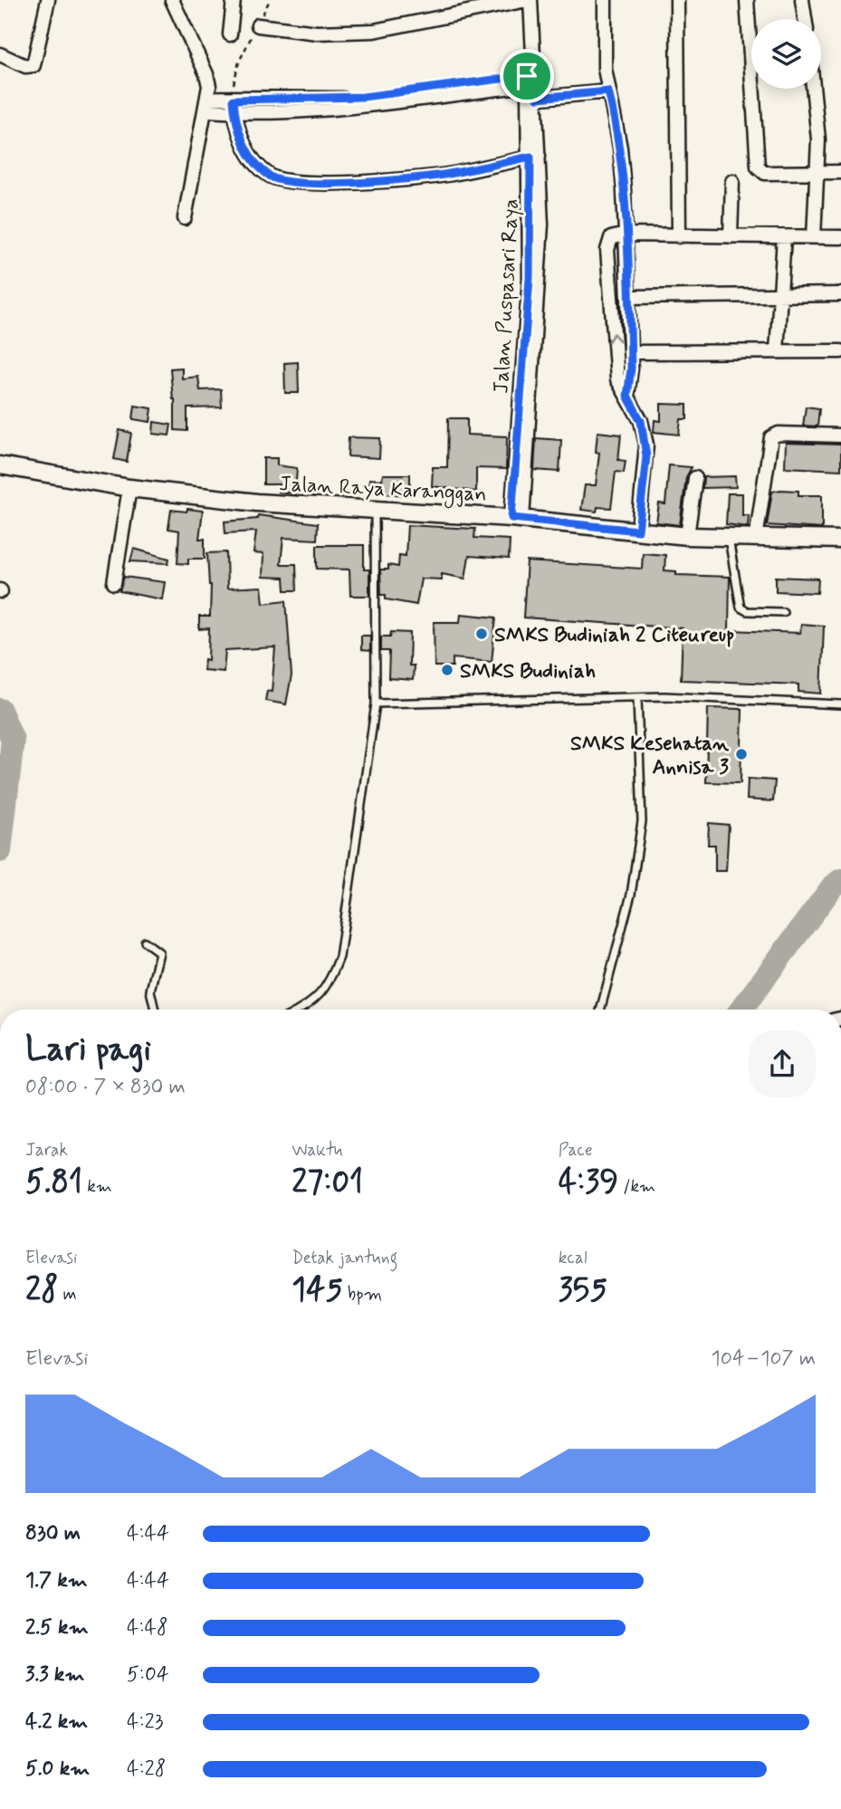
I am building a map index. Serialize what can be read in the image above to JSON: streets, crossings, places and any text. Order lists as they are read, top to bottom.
{
  "streets": {
    "street": ["Jalan Puspasari Raya", "Jalan Raya Karanggan"]
  },
  "crossings": [
    ["Jalan Puspasari Raya", "Jalan Raya Karanggan"]
  ],
  "places": ["SMKS Budiniah 2 Citeureup", "SMKS Budiniah", "SMKS Kesehatan Annisa 3"],
  "page": {
    "heading": ["Lari pagi", "08:00 · 7 × 830 m"],
    "stats": [
      ["Jarak", "5.81 km"],
      ["Waktu", "27:01"],
      ["Pace", "4:39 /km"],
      ["Elevasi", "28 m"],
      ["Detak jantung", "145 bpm"],
      ["kcal", "355"]
    ],
    "chart": ["Elevasi", "104–107 m"],
    "list": [
      {
        "name": "830 m",
        "note": "4:44"
      },
      {
        "name": "1.7 km",
        "note": "4:44"
      },
      {
        "name": "2.5 km",
        "note": "4:48"
      },
      {
        "name": "3.3 km",
        "note": "5:04"
      },
      {
        "name": "4.2 km",
        "note": "4:23"
      },
      {
        "name": "5.0 km",
        "note": "4:28"
      }
    ]
  }
}
